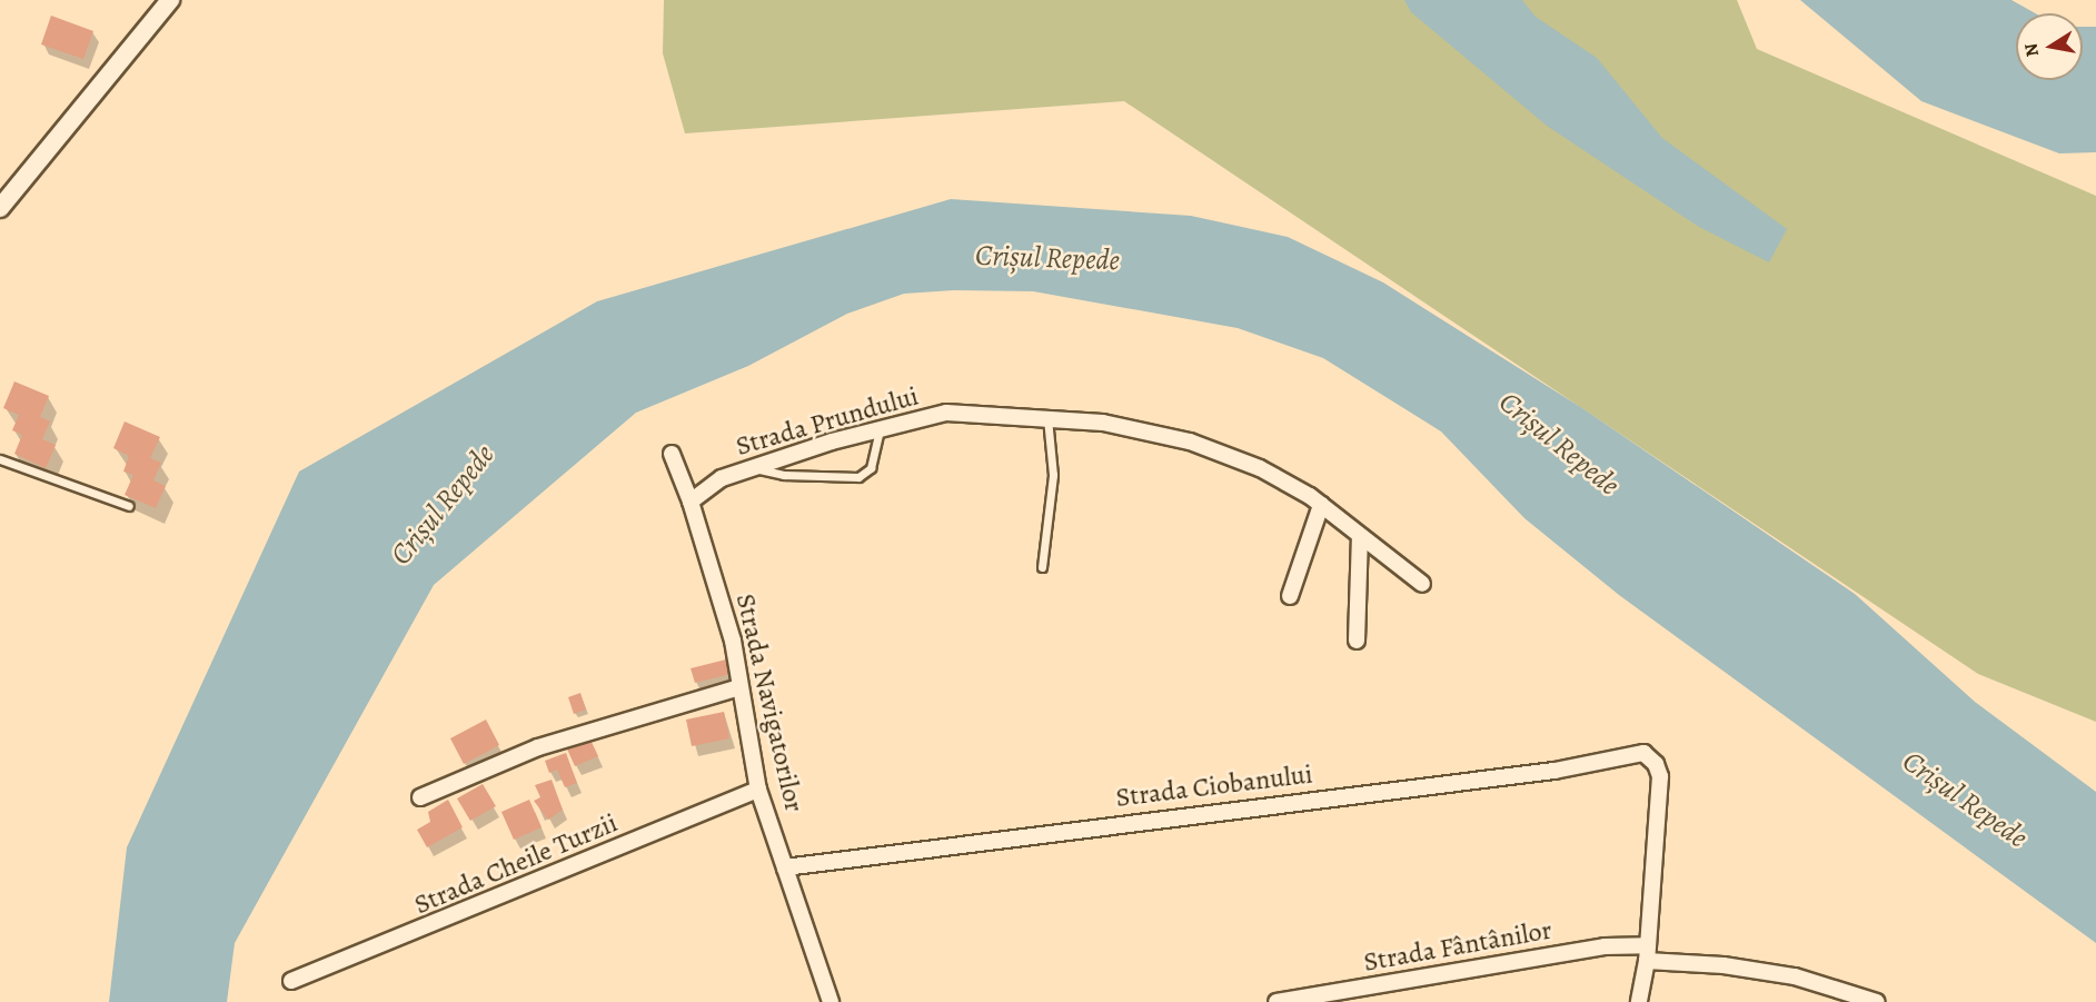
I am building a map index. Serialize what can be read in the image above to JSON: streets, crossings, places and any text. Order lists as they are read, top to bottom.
{
  "streets": {
    "street": [
      "Strada Prundului",
      "Strada Navigatorilor",
      "Strada Ciobanului",
      "Strada Cheile Turzii",
      "Strada Fântânilor"
    ]
  },
  "crossings": [
    ["Strada Prundului", "Strada Navigatorilor"],
    ["Strada Navigatorilor", "Strada Ciobanului"],
    ["Strada Navigatorilor", "Strada Cheile Turzii"],
    ["Strada Ciobanului", "Strada Fântânilor"]
  ],
  "water": ["Crișul Repede"],
  "north": "left"
}
